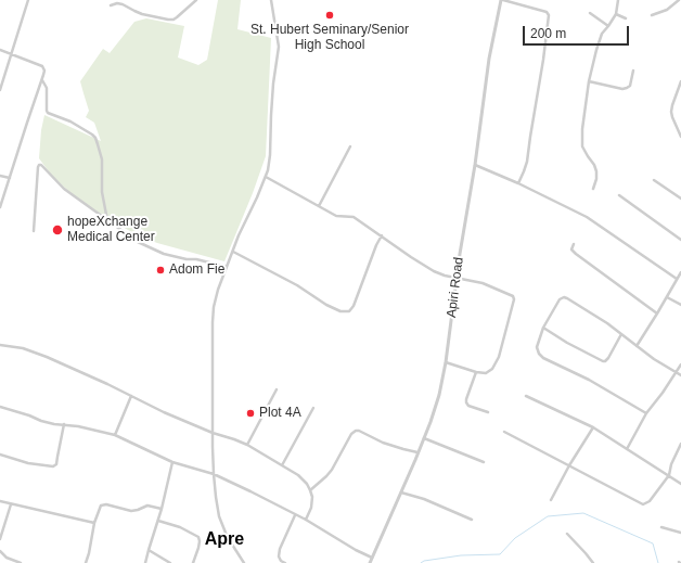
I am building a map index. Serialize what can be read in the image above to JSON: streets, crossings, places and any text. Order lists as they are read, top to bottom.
{
  "streets": {
    "street": ["Apiri Road"]
  },
  "districts": ["Apre"],
  "places": [
    "St. Hubert Seminary/Senior High School",
    "hopeXchange Medical Center",
    "Adom Fie",
    "Plot 4A"
  ],
  "scale_bar": "200 m"
}
